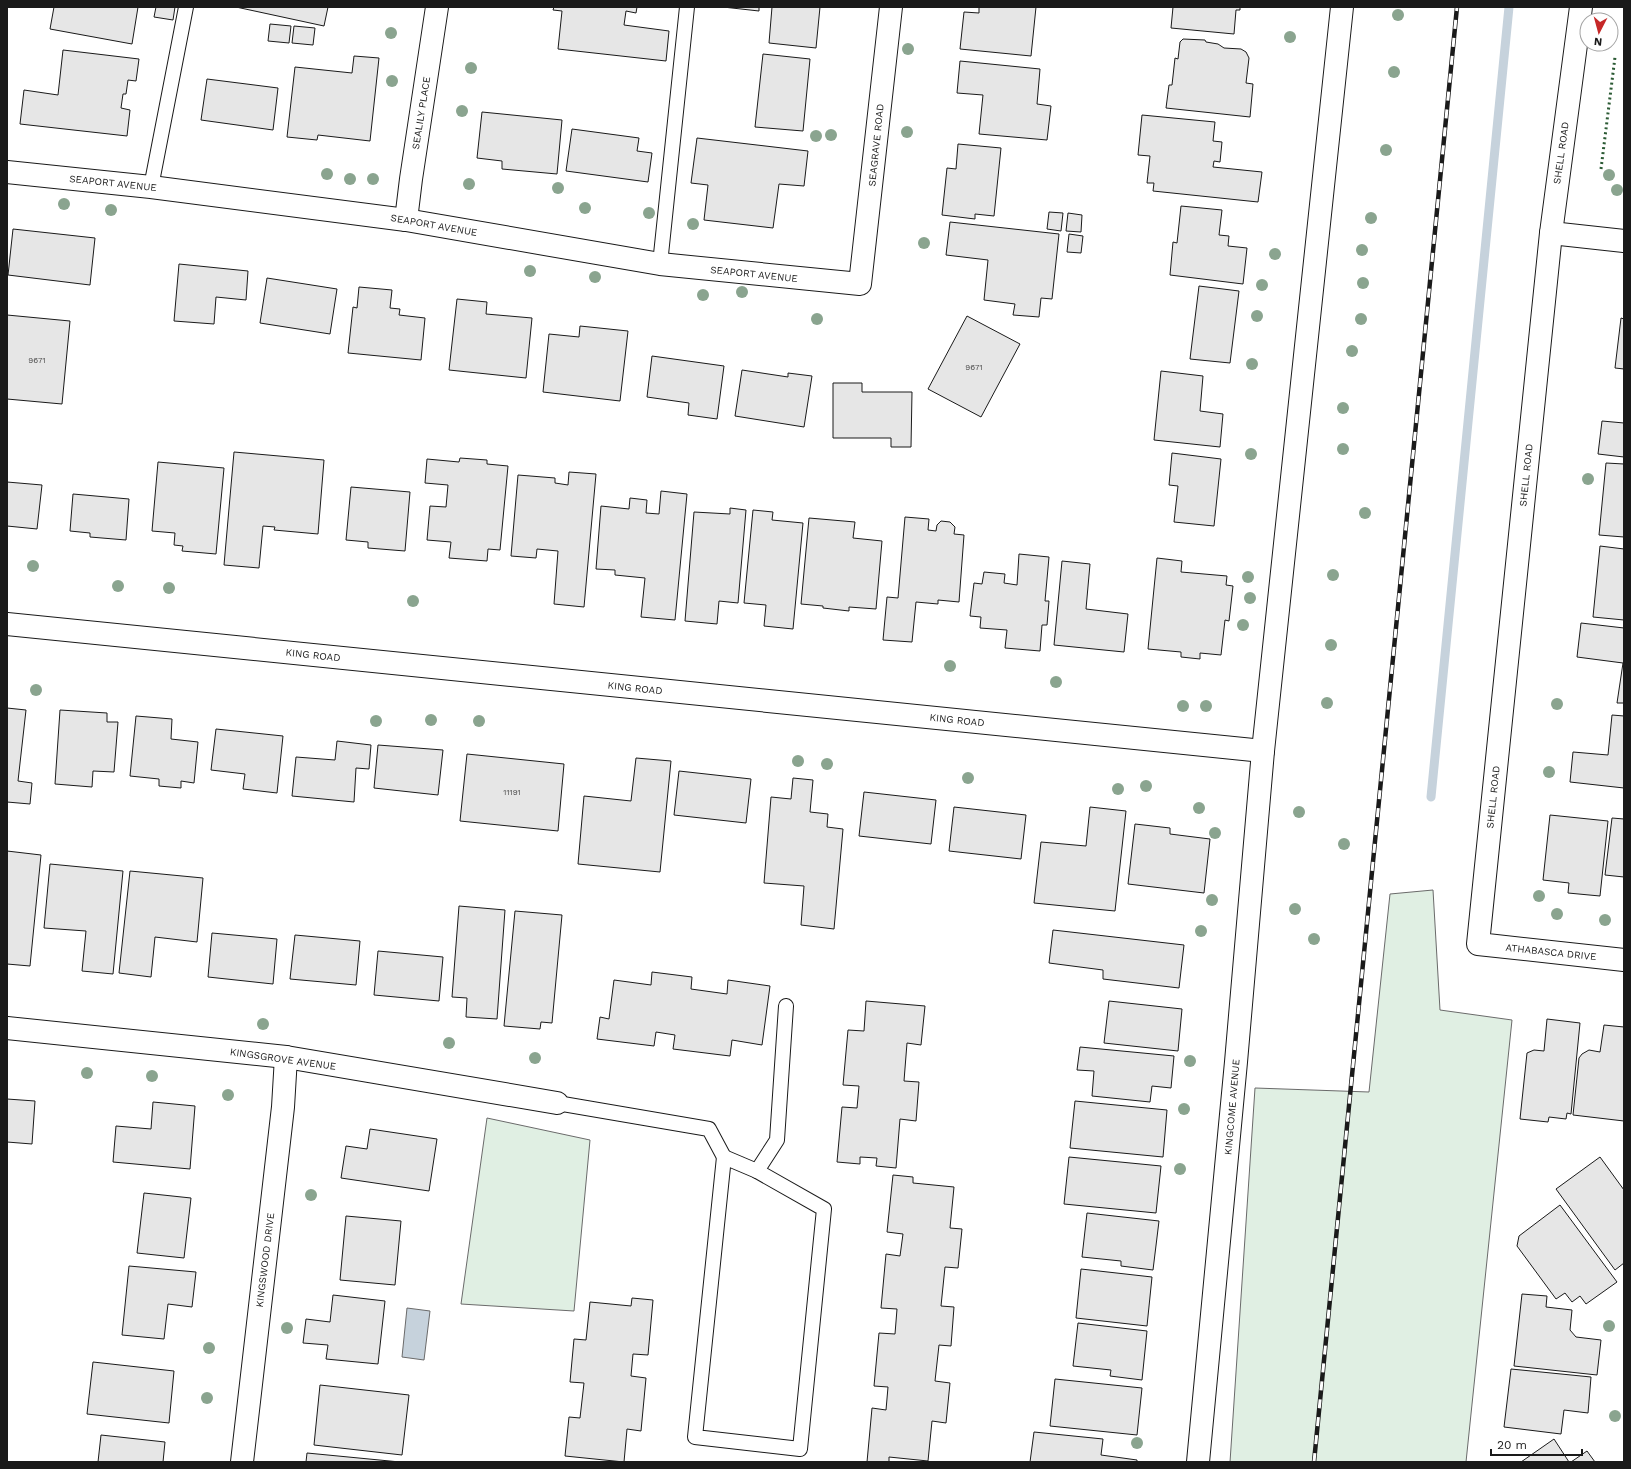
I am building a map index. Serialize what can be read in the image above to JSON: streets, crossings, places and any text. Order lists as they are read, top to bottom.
{
  "streets": {
    "street": [
      "SEALILY PLACE",
      "SEAGRAVE ROAD",
      "SHELL ROAD",
      "SEAPORT AVENUE",
      "KING ROAD",
      "ATHABASCA DRIVE",
      "KINGSGROVE AVENUE",
      "KINGCOME AVENUE",
      "KINGSWOOD DRIVE"
    ]
  },
  "crossings": [
    ["SEALILY PLACE", "SEAPORT AVENUE"],
    ["SEAGRAVE ROAD", "SEAPORT AVENUE"],
    ["SHELL ROAD", "ATHABASCA DRIVE"],
    ["KING ROAD", "KINGCOME AVENUE"],
    ["KINGSGROVE AVENUE", "KINGSWOOD DRIVE"]
  ],
  "house_numbers": ["9671", "9671", "11191"],
  "scale_bar": "20 m",
  "north": "bottom"
}
